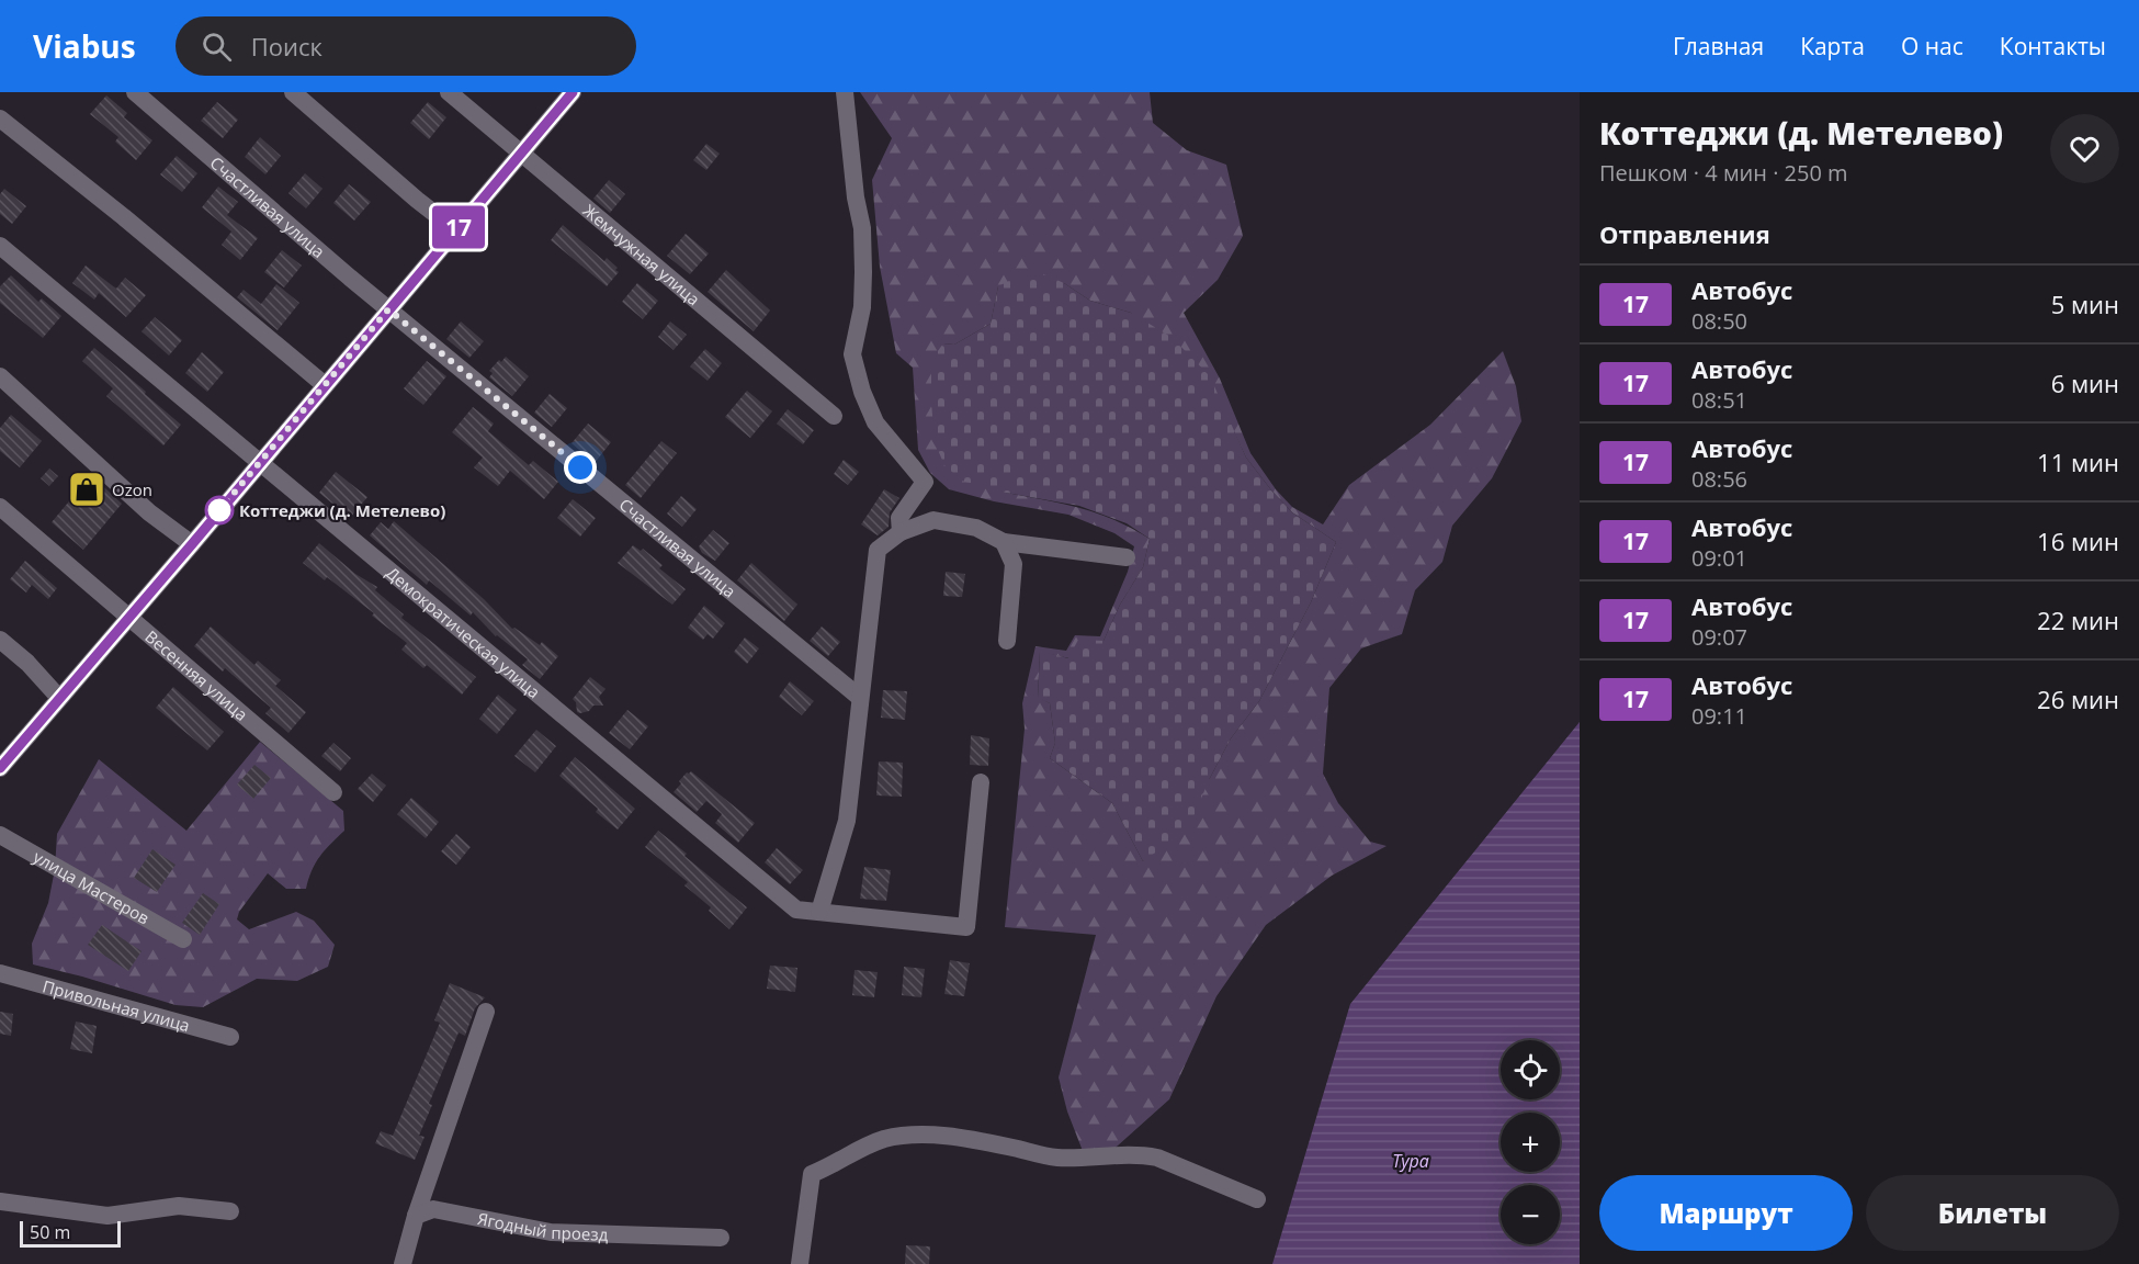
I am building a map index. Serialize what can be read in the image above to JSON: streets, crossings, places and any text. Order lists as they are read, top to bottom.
{
  "streets": {
    "street": [
      "Счастливая улица",
      "Жемчужная улица",
      "Демократическая улица",
      "Весенняя улица",
      "улица Мастеров",
      "Привольная улица",
      "Ягодный проезд"
    ]
  },
  "water": ["Тура"],
  "places": {
    "shop": ["Ozon"],
    "other": ["Коттеджи (д. Метелево)"]
  },
  "lines": ["bus line 17"],
  "scale_bar": "50 m",
  "page": {
    "header": "Viabus",
    "search": "Поиск",
    "nav": [
      "Главная",
      "Карта",
      "О нас",
      "Контакты"
    ],
    "on_map": "17",
    "heading": [
      ["Коттеджи (д. Метелево)", "Пешком · 4 мин · 250 m"],
      "Отправления"
    ],
    "list": [
      {
        "mark": "17",
        "name": "Автобус",
        "note": "08:50",
        "value": "5 мин"
      },
      {
        "mark": "17",
        "name": "Автобус",
        "note": "08:51",
        "value": "6 мин"
      },
      {
        "mark": "17",
        "name": "Автобус",
        "note": "08:56",
        "value": "11 мин"
      },
      {
        "mark": "17",
        "name": "Автобус",
        "note": "09:01",
        "value": "16 мин"
      },
      {
        "mark": "17",
        "name": "Автобус",
        "note": "09:07",
        "value": "22 мин"
      },
      {
        "mark": "17",
        "name": "Автобус",
        "note": "09:11",
        "value": "26 мин"
      }
    ],
    "map_buttons": ["+", "−"],
    "buttons": ["Маршрут", "Билеты"],
    "scale": "50 m"
  }
}
